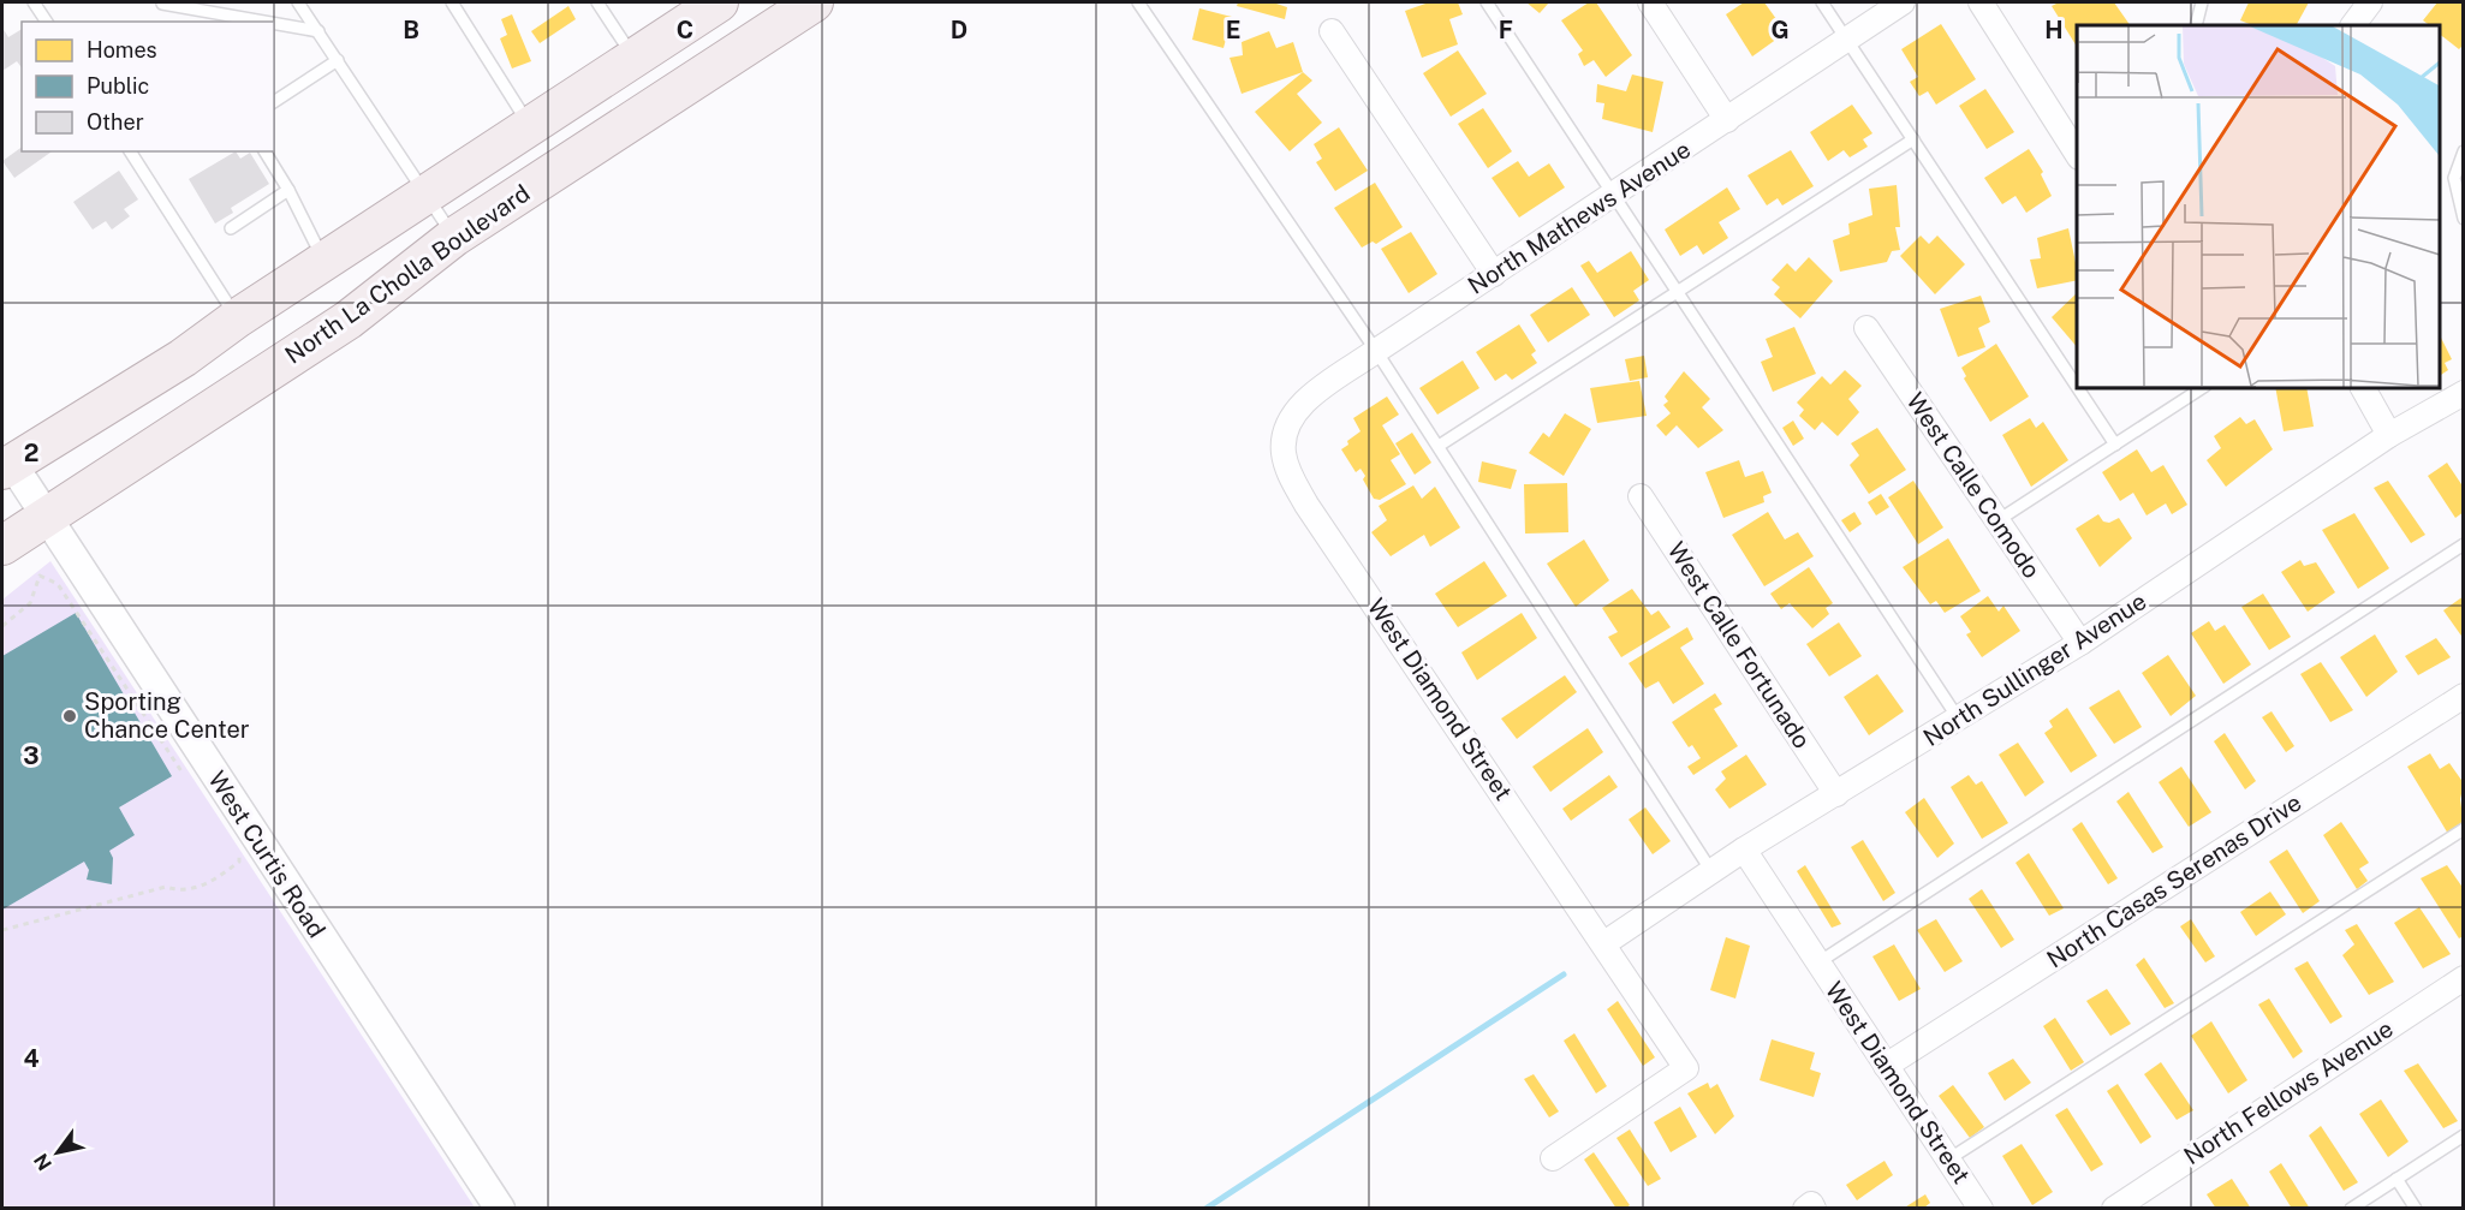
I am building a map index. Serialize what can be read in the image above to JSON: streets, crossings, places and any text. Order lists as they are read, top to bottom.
{
  "streets": {
    "main road": ["North La Cholla Boulevard"],
    "street": [
      "North Mathews Avenue",
      "West Calle Comodo",
      "West Calle Fortunado",
      "North Sullinger Avenue",
      "West Diamond Street",
      "West Curtis Road",
      "North Casas Serenas Drive",
      "North Fellows Avenue"
    ]
  },
  "crossings": [
    ["North Mathews Avenue", "West Diamond Street"],
    ["North La Cholla Boulevard", "West Curtis Road"],
    ["West Calle Comodo", "North Sullinger Avenue"],
    ["West Calle Fortunado", "North Sullinger Avenue"],
    ["North Sullinger Avenue", "West Diamond Street"],
    ["West Diamond Street", "North Casas Serenas Drive"]
  ],
  "places": ["Sporting Chance Center"],
  "legend": ["Homes", "Public", "Other"],
  "north": "bottom left",
  "grid": {
    "columns": [
      "B",
      "C",
      "D",
      "E",
      "F",
      "G",
      "H"
    ],
    "rows": ["2", "3", "4"]
  }
}
